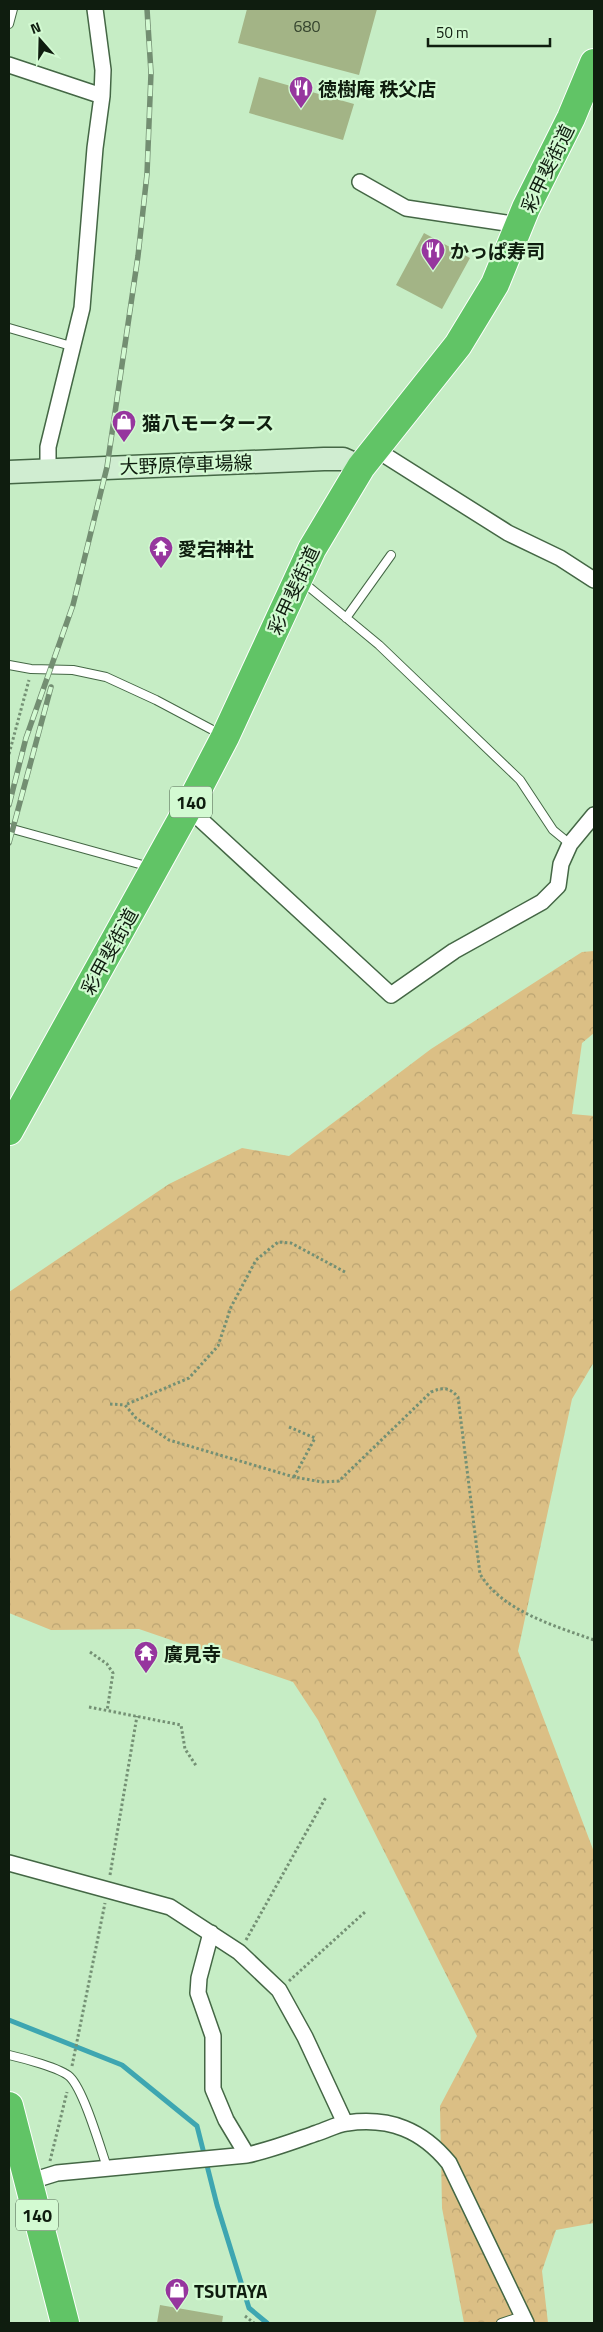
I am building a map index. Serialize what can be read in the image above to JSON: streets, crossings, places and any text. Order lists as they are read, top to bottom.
{
  "streets": {
    "highway": ["彩甲斐街道", "140"],
    "main road": ["大野原停車場線"]
  },
  "crossings": [
    ["彩甲斐街道", "大野原停車場線"]
  ],
  "places": {
    "restaurant": ["徳樹庵 秩父店", "かっぱ寿司"],
    "shop": ["猫八モータース", "TSUTAYA"],
    "temple": ["愛宕神社", "廣見寺"]
  },
  "house_numbers": ["680"],
  "scale_bar": "50 m",
  "north": "top"
}
